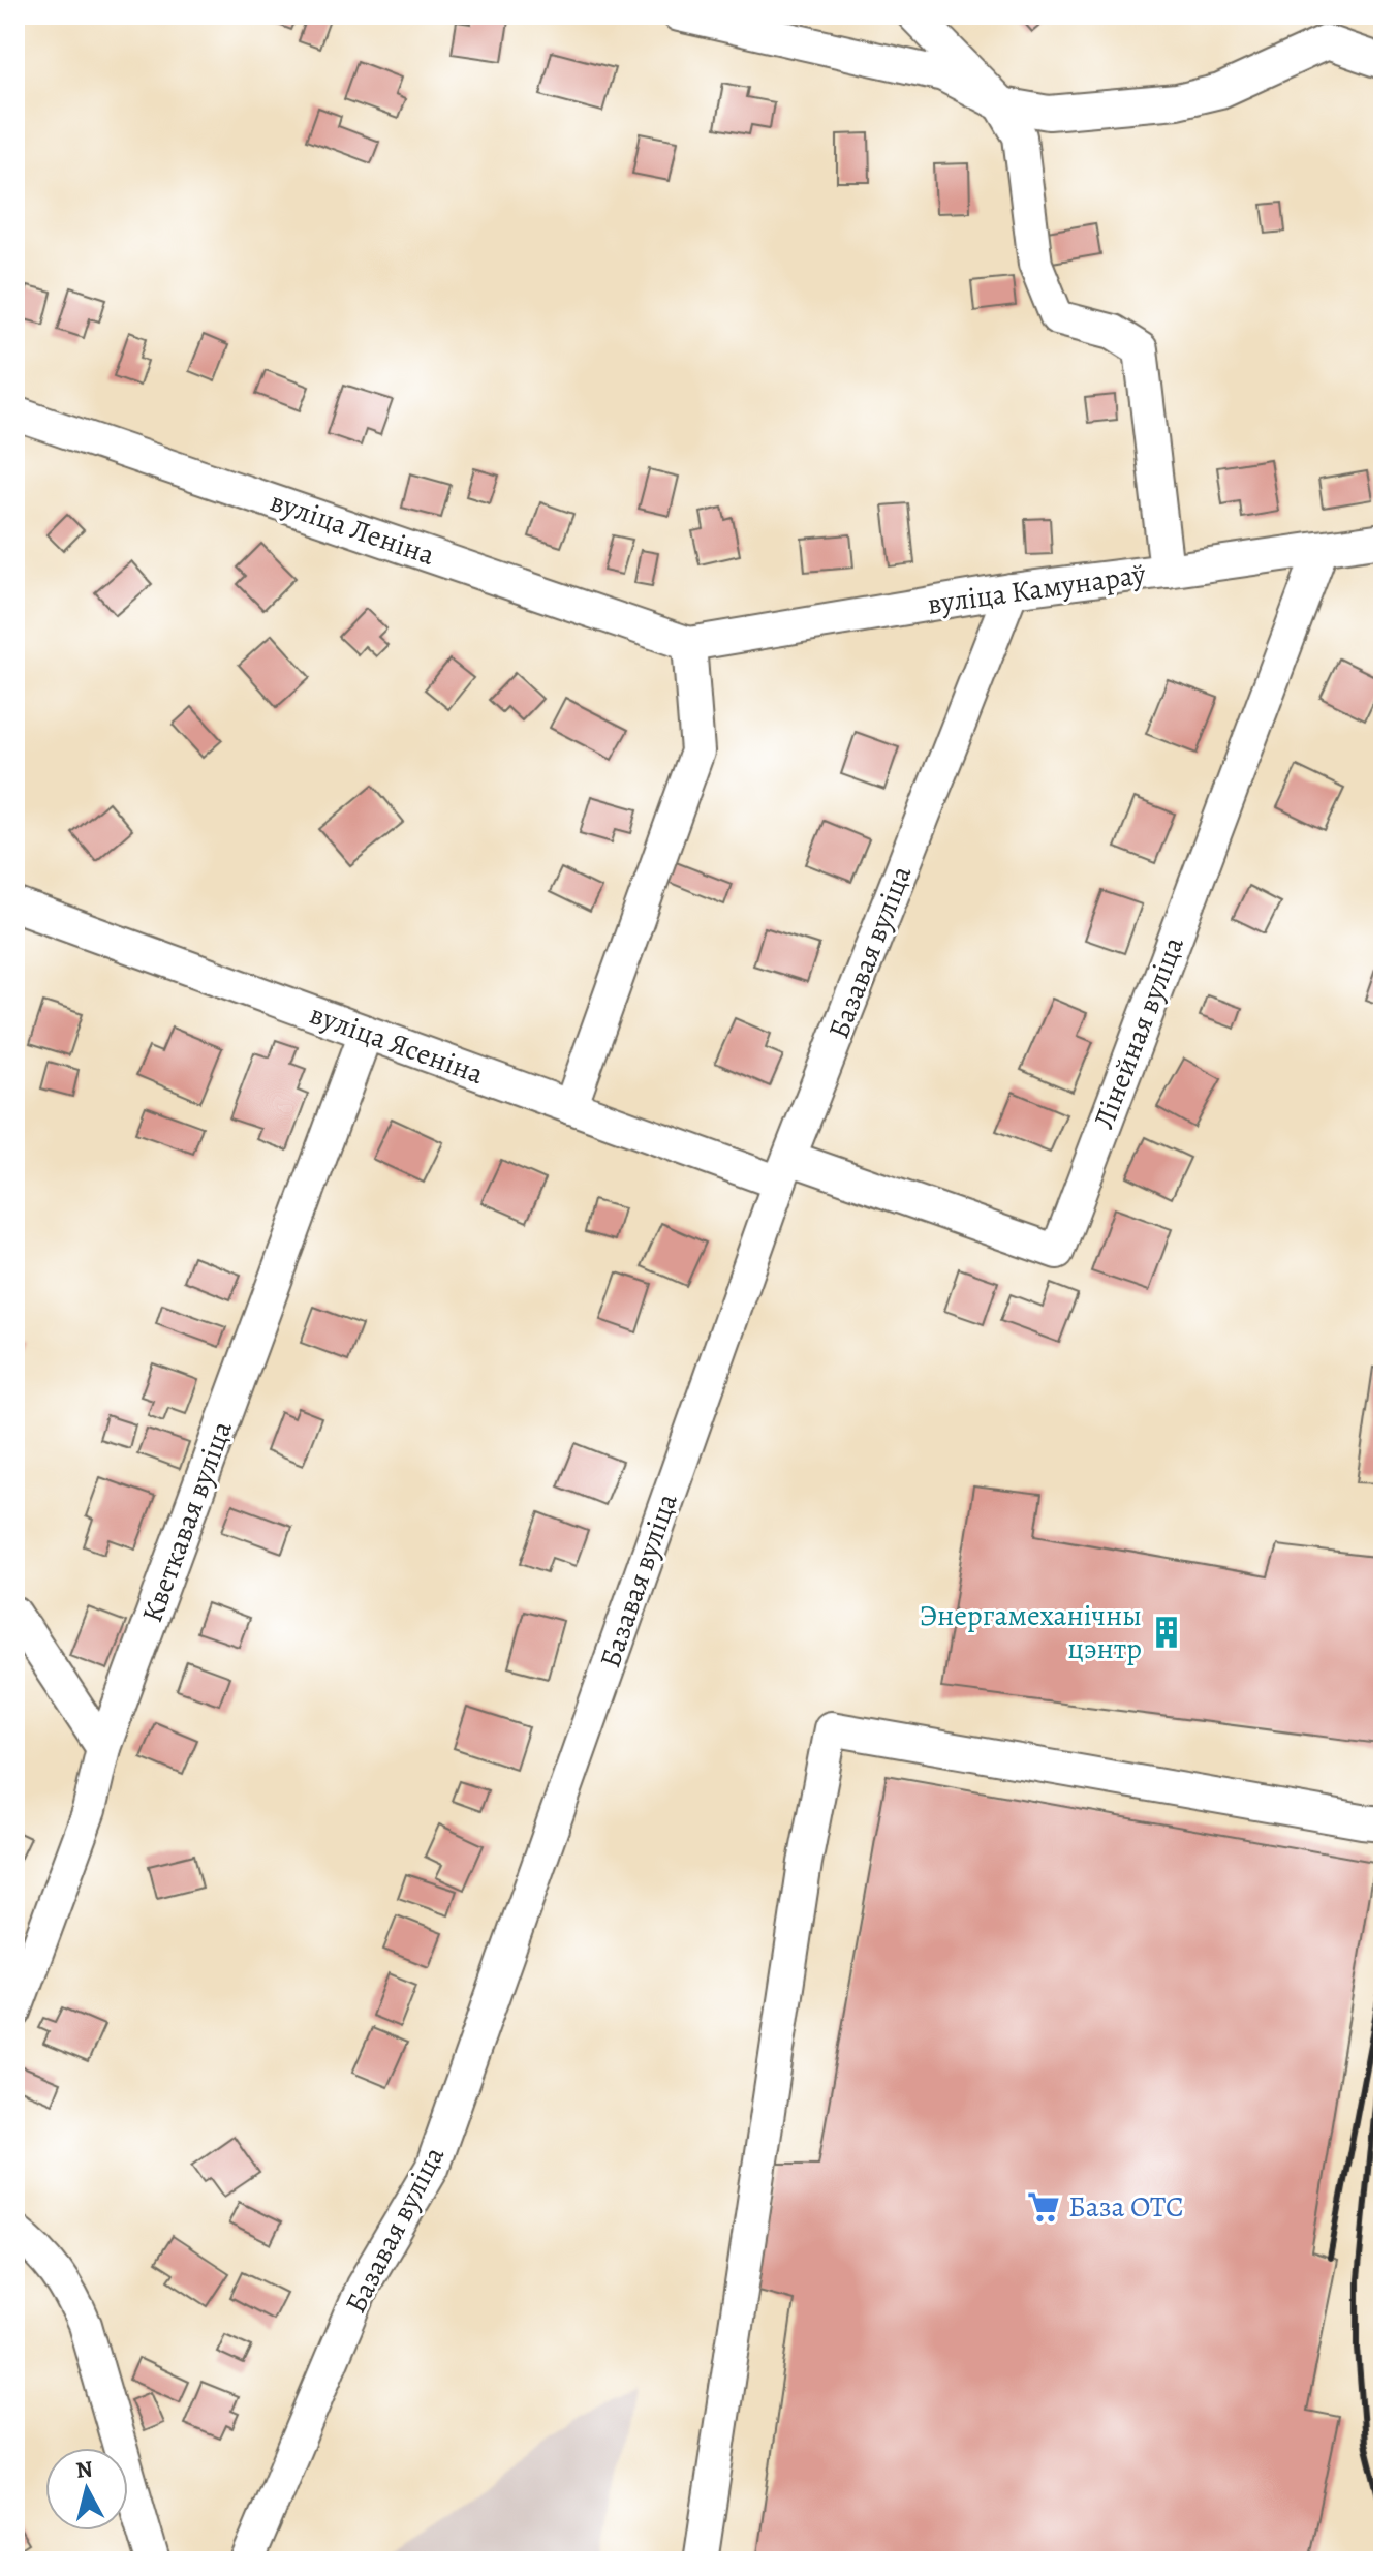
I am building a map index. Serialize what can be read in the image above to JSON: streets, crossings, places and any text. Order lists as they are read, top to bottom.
{
  "streets": {
    "street": [
      "вуліца Леніна",
      "вуліца Камунараў",
      "Базавая вуліца",
      "Лінейная вуліца",
      "вуліца Ясеніна",
      "Кветкавая вуліца"
    ]
  },
  "crossings": [
    ["вуліца Леніна", "вуліца Камунараў"],
    ["вуліца Камунараў", "Базавая вуліца"],
    ["вуліца Камунараў", "Лінейная вуліца"],
    ["Базавая вуліца", "Лінейная вуліца"],
    ["Базавая вуліца", "вуліца Ясеніна"],
    ["Лінейная вуліца", "вуліца Ясеніна"],
    ["вуліца Ясеніна", "Кветкавая вуліца"]
  ],
  "places": {
    "building": ["Энергамеханічны цэнтр"],
    "supermarket": ["База ОТС"]
  },
  "north": "top"
}
